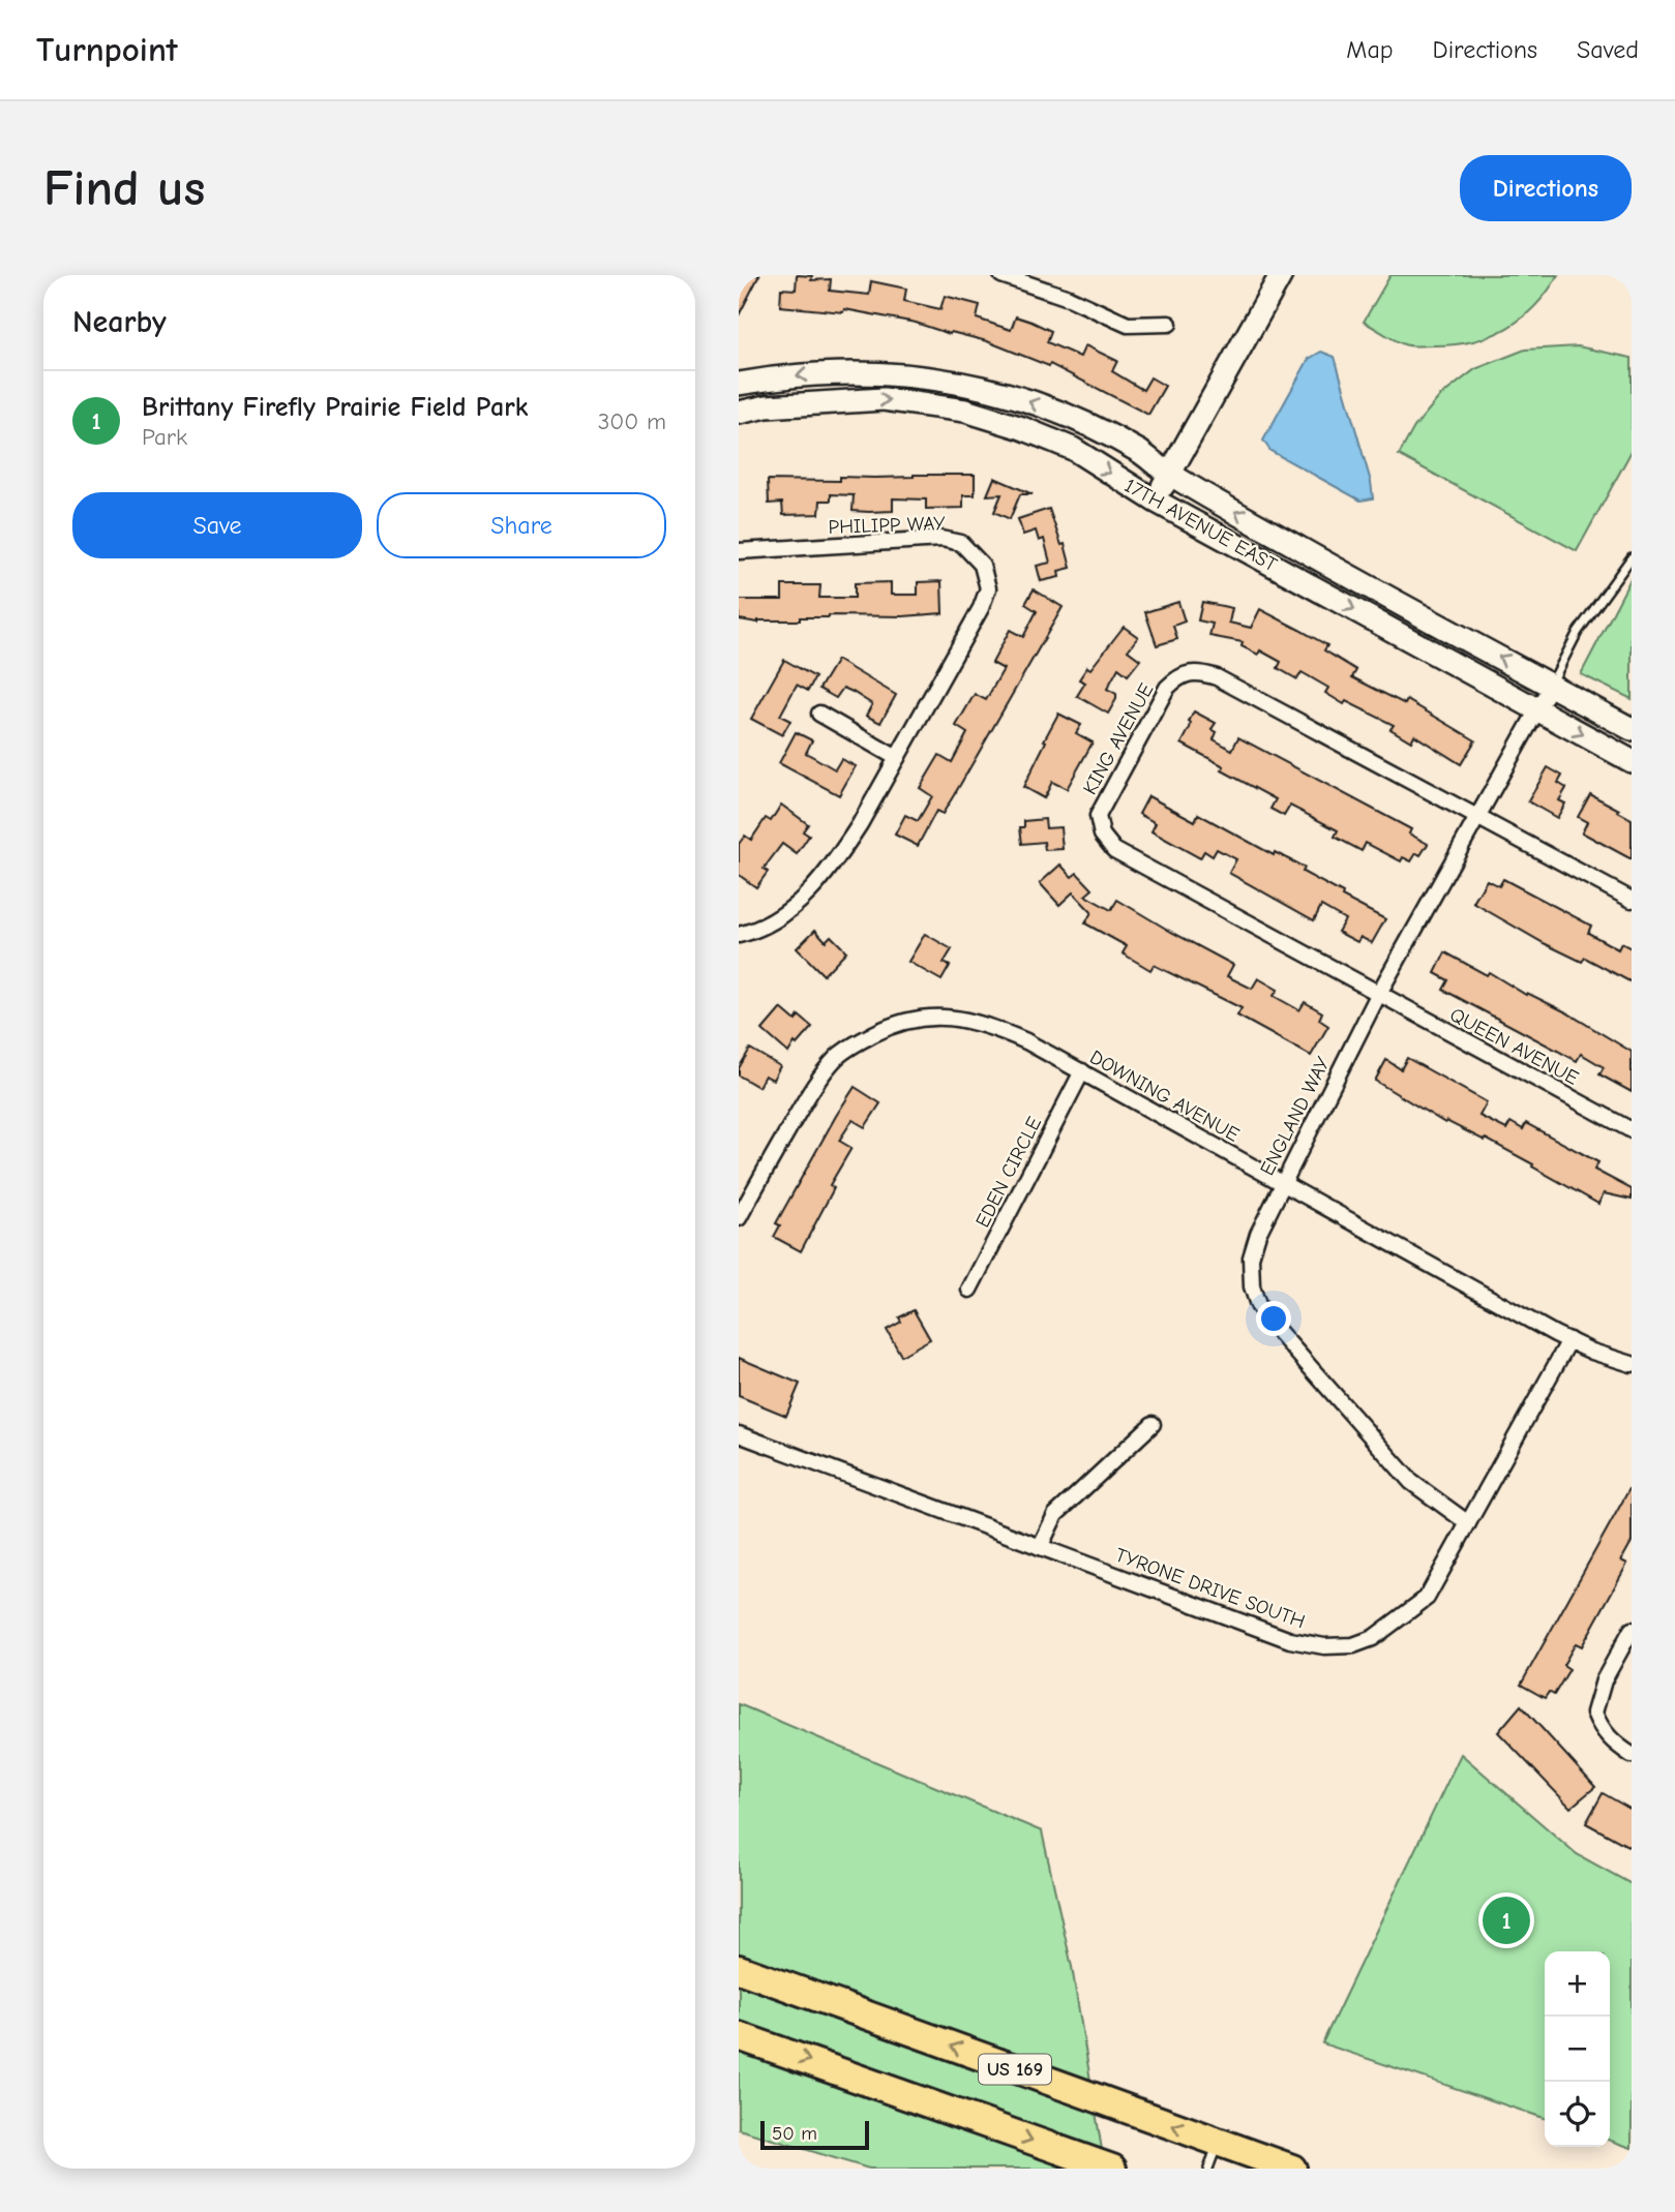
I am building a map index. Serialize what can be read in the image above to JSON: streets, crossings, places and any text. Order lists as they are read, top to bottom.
{
  "streets": {
    "highway": ["US 169"],
    "street": [
      "PHILIPP WAY",
      "17TH AVENUE EAST",
      "KING AVENUE",
      "QUEEN AVENUE",
      "DOWNING AVENUE",
      "ENGLAND WAY",
      "EDEN CIRCLE",
      "TYRONE DRIVE SOUTH"
    ]
  },
  "crossings": [
    ["17TH AVENUE EAST", "ENGLAND WAY"],
    ["KING AVENUE", "QUEEN AVENUE"],
    ["KING AVENUE", "ENGLAND WAY"],
    ["QUEEN AVENUE", "ENGLAND WAY"],
    ["DOWNING AVENUE", "ENGLAND WAY"],
    ["DOWNING AVENUE", "EDEN CIRCLE"],
    ["DOWNING AVENUE", "TYRONE DRIVE SOUTH"],
    ["ENGLAND WAY", "TYRONE DRIVE SOUTH"]
  ],
  "scale_bar": "50 m",
  "page": {
    "header": "Turnpoint",
    "nav": ["Map", "Directions", "Saved"],
    "buttons": [
      "Directions",
      ["Save", "Share"]
    ],
    "title": "Find us",
    "heading": "Nearby",
    "list": [
      {
        "mark": "1",
        "name": "Brittany Firefly Prairie Field Park",
        "note": "Park",
        "value": "300 m"
      }
    ],
    "pins": "1",
    "map_buttons": ["+", "−"],
    "scale": "50 m"
  }
}
